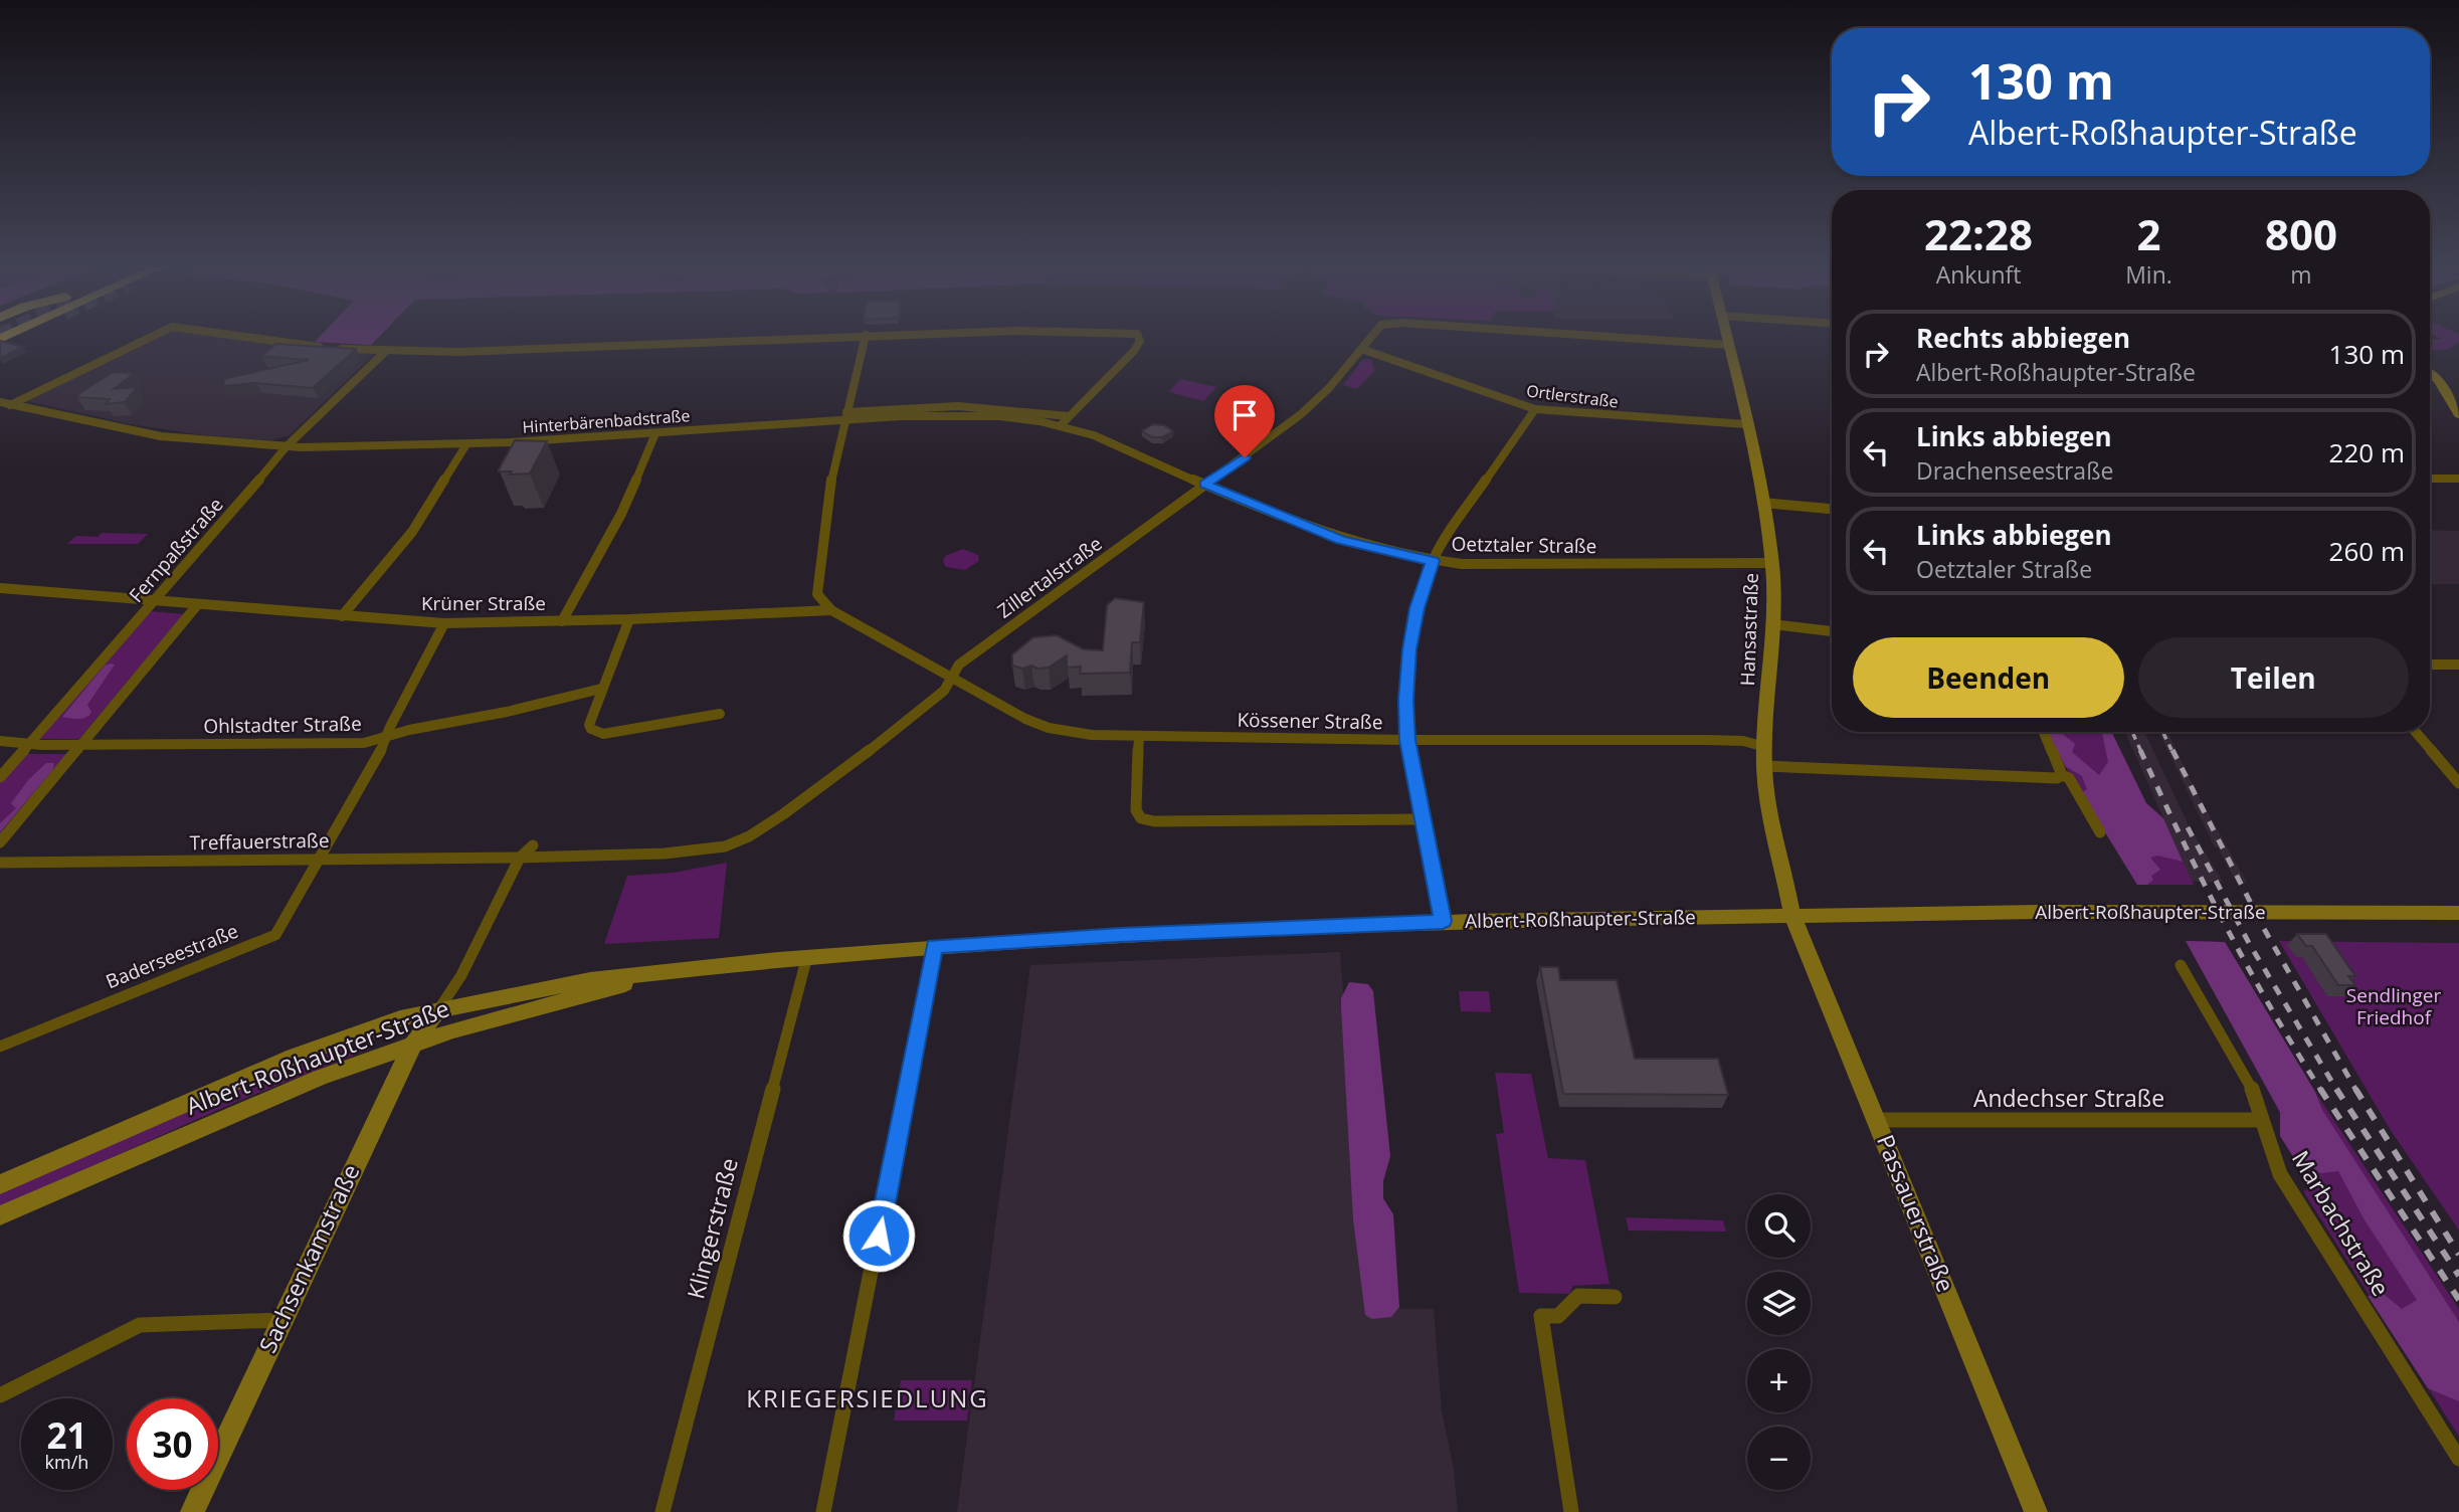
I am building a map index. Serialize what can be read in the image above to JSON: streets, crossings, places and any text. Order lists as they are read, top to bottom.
{
  "streets": {
    "main road": [
      "Hansastraße",
      "Albert-Roßhaupter-Straße",
      "Passauerstraße",
      "Sachsenkamstraße"
    ],
    "street": [
      "Ortlerstraße",
      "Hinterbärenbadstraße",
      "Oetztaler Straße",
      "Fernpaßstraße",
      "Zillertalstraße",
      "Krüner Straße",
      "Kössener Straße",
      "Ohlstadter Straße",
      "Treffauerstraße",
      "Baderseestraße",
      "Andechser Straße",
      "Marbachstraße",
      "Klingerstraße"
    ]
  },
  "crossings": [
    ["Ortlerstraße", "Zillertalstraße"],
    ["Ortlerstraße", "Hansastraße"],
    ["Hinterbärenbadstraße", "Oetztaler Straße"],
    ["Hinterbärenbadstraße", "Fernpaßstraße"],
    ["Hinterbärenbadstraße", "Zillertalstraße"],
    ["Oetztaler Straße", "Zillertalstraße"],
    ["Oetztaler Straße", "Hansastraße"],
    ["Fernpaßstraße", "Krüner Straße"],
    ["Fernpaßstraße", "Ohlstadter Straße"],
    ["Zillertalstraße", "Hansastraße"],
    ["Zillertalstraße", "Kössener Straße"],
    ["Zillertalstraße", "Treffauerstraße"],
    ["Krüner Straße", "Baderseestraße"],
    ["Hansastraße", "Kössener Straße"],
    ["Hansastraße", "Albert-Roßhaupter-Straße"],
    ["Hansastraße", "Passauerstraße"],
    ["Ohlstadter Straße", "Baderseestraße"],
    ["Treffauerstraße", "Baderseestraße"],
    ["Albert-Roßhaupter-Straße", "Passauerstraße"],
    ["Albert-Roßhaupter-Straße", "Klingerstraße"],
    ["Albert-Roßhaupter-Straße", "Sachsenkamstraße"],
    ["Andechser Straße", "Passauerstraße"],
    ["Andechser Straße", "Marbachstraße"]
  ],
  "districts": ["KRIEGERSIEDLUNG"],
  "parks": ["Sendlinger Friedhof"],
  "page": {
    "turn": ["130 m", "Albert-Roßhaupter-Straße"],
    "eta": [
      "22:28",
      "Ankunft",
      "2",
      "Min.",
      "800",
      "m"
    ],
    "list": [
      {
        "name": "Rechts abbiegen",
        "note": "Albert-Roßhaupter-Straße",
        "value": "130 m"
      },
      {
        "name": "Links abbiegen",
        "note": "Drachenseestraße",
        "value": "220 m"
      },
      {
        "name": "Links abbiegen",
        "note": "Oetztaler Straße",
        "value": "260 m"
      }
    ],
    "buttons": ["Beenden", "Teilen"],
    "map_buttons": ["+", "−"],
    "speed": "21 km/h",
    "limit": "30"
  }
}
